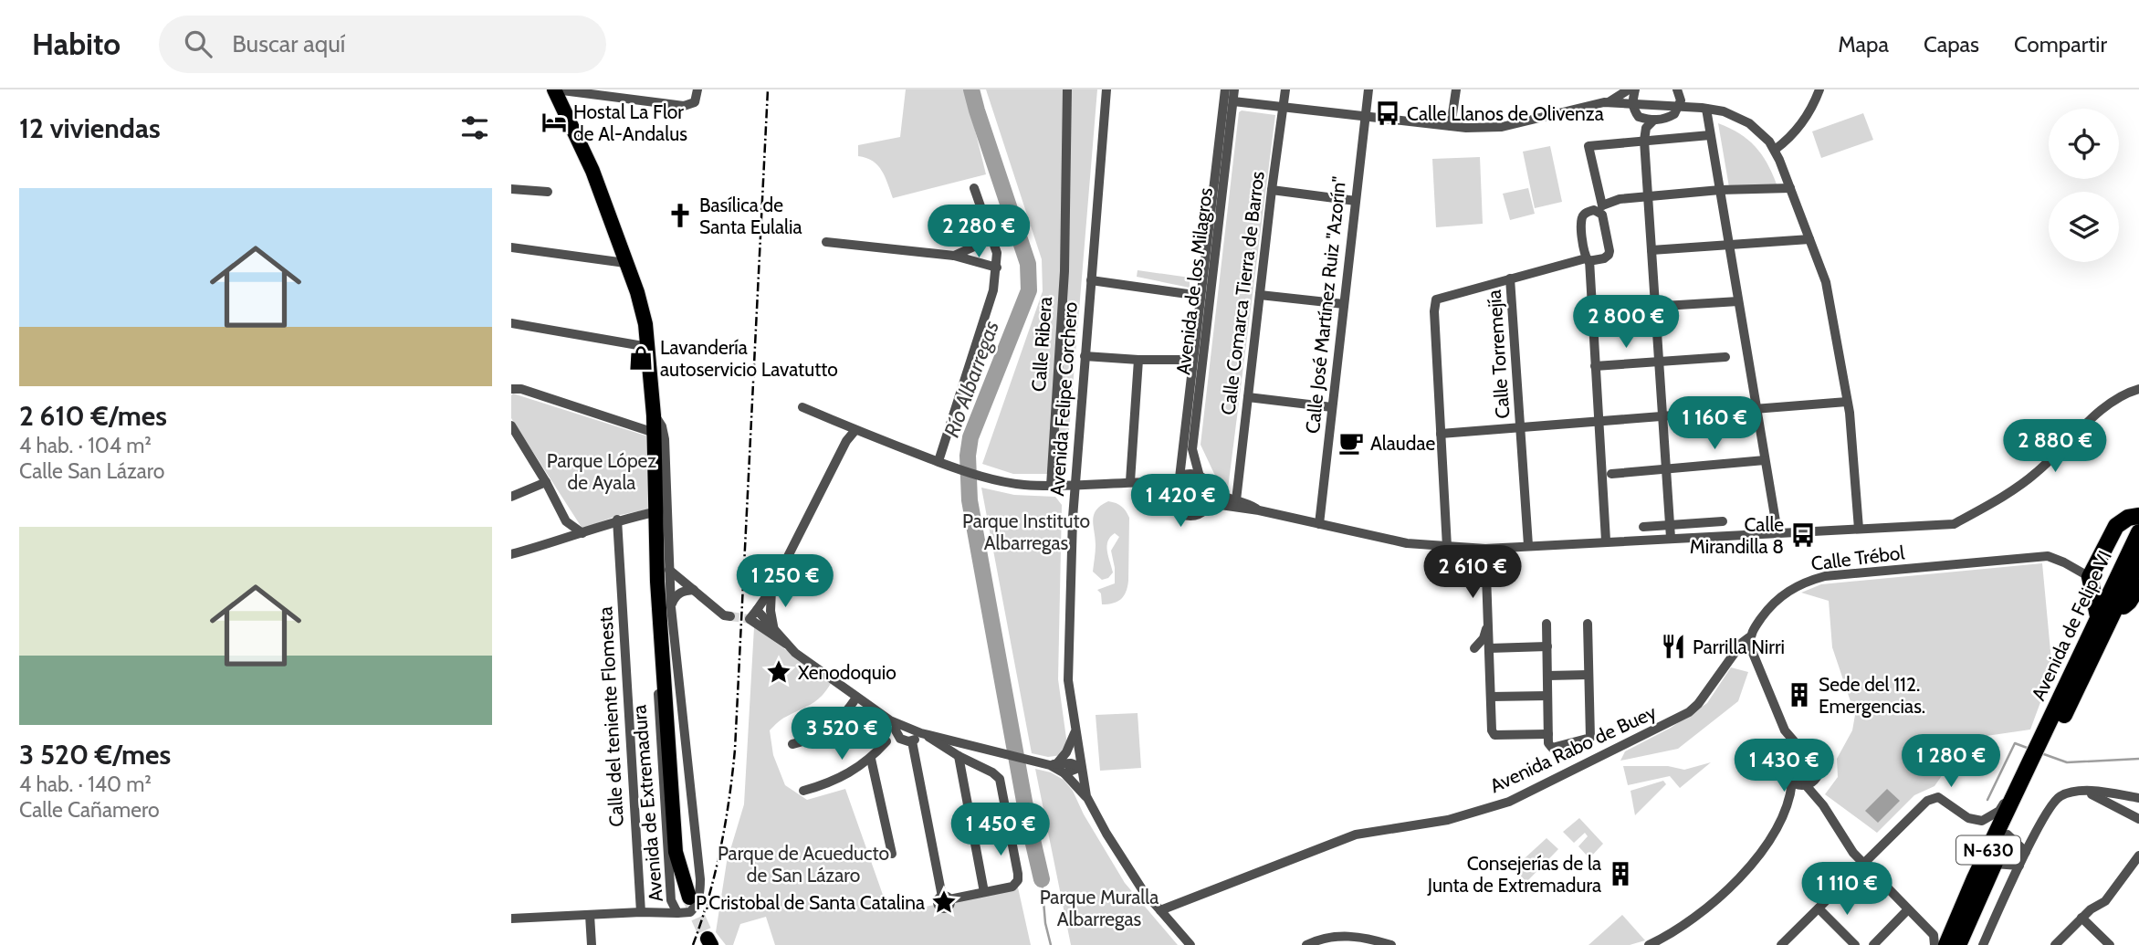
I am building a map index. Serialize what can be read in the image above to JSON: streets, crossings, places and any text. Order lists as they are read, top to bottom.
{
  "streets": {
    "highway": ["Avenida de Felipe VI", "N-630"],
    "main road": ["Avenida de Extremadura"],
    "street": [
      "Avenida de los Milagros",
      "Calle Comarca Tierra de Barros",
      "Calle José Martínez Ruiz \"Azorín\"",
      "Calle Ribera",
      "Calle Torremejía",
      "Avenida Felipe Corchero",
      "Calle Trébol",
      "Calle del teniente Flomesta",
      "Avenida Rabo de Buey"
    ]
  },
  "crossings": [
    ["Avenida Felipe Corchero", "Avenida Rabo de Buey"],
    ["Calle Trébol", "Avenida Rabo de Buey"]
  ],
  "water": ["Río Albarregas"],
  "parks": [
    "Parque López de Ayala",
    "Parque Instituto Albarregas",
    "Parque de Acueducto de San Lázaro",
    "Parque Muralla Albarregas"
  ],
  "places": {
    "bus stop": ["Calle Llanos de Olivenza", "Calle Mirandilla 8"],
    "hotel": ["Hostal La Flor de Al-Andalus"],
    "church": ["Basílica de Santa Eulalia"],
    "shop": ["Lavandería autoservicio Lavatutto"],
    "cafe": ["Alaudae"],
    "restaurant": ["Parrilla Nirri"],
    "place": ["Xenodoquio", "P.Cristobal de Santa Catalina"],
    "building": ["Sede del 112. Emergencias.", "Consejerías de la Junta de Extremadura"]
  },
  "page": {
    "header": "Habito",
    "search": "Buscar aquí",
    "nav": ["Mapa", "Capas", "Compartir"],
    "heading": "12 viviendas",
    "list": [
      {
        "name": "2 610 €/mes",
        "note": "4 hab. · 104 m² · Calle San Lázaro"
      },
      {
        "name": "3 520 €/mes",
        "note": "4 hab. · 140 m² · Calle Cañamero"
      }
    ],
    "price": [
      "2 280 €",
      "2 800 €",
      "1 160 €",
      "2 880 €",
      "1 420 €",
      "2 610 €",
      "1 250 €",
      "3 520 €",
      "1 280 €",
      "1 430 €",
      "1 450 €",
      "1 110 €"
    ]
  }
}
